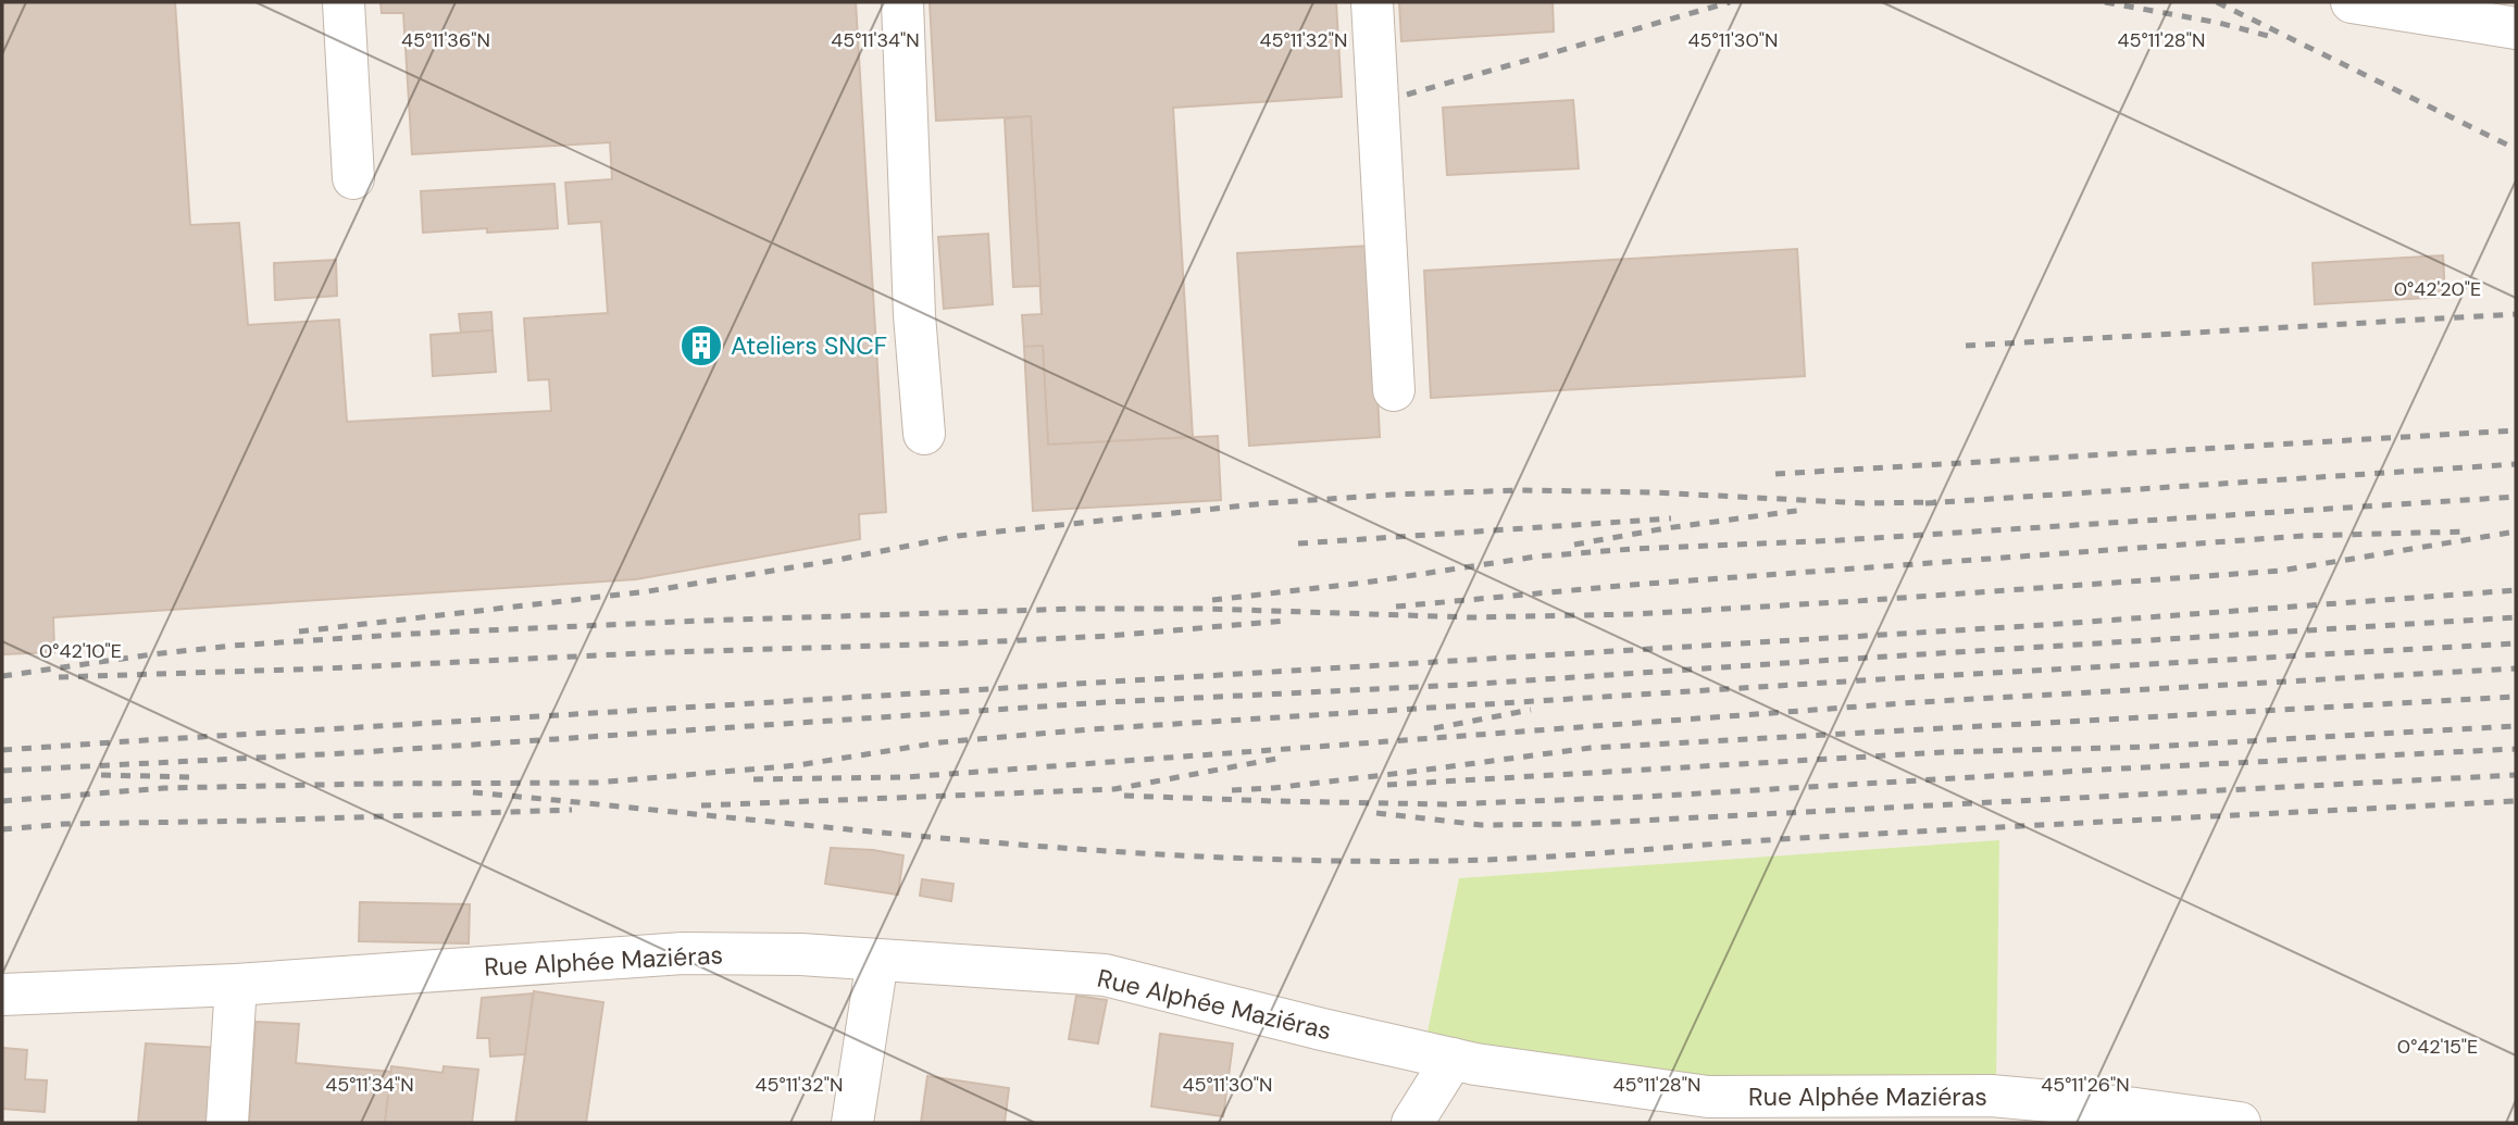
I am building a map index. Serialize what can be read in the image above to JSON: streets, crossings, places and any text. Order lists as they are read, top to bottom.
{
  "streets": {
    "street": ["Rue Alphée Maziéras"]
  },
  "places": {
    "building": ["Ateliers SNCF"]
  },
  "coordinates": [
    "45°11'36\"N",
    "45°11'34\"N",
    "45°11'32\"N",
    "45°11'30\"N",
    "45°11'28\"N",
    "0°42'20\"E",
    "0°42'10\"E",
    "0°42'15\"E",
    "45°11'26\"N"
  ]
}
